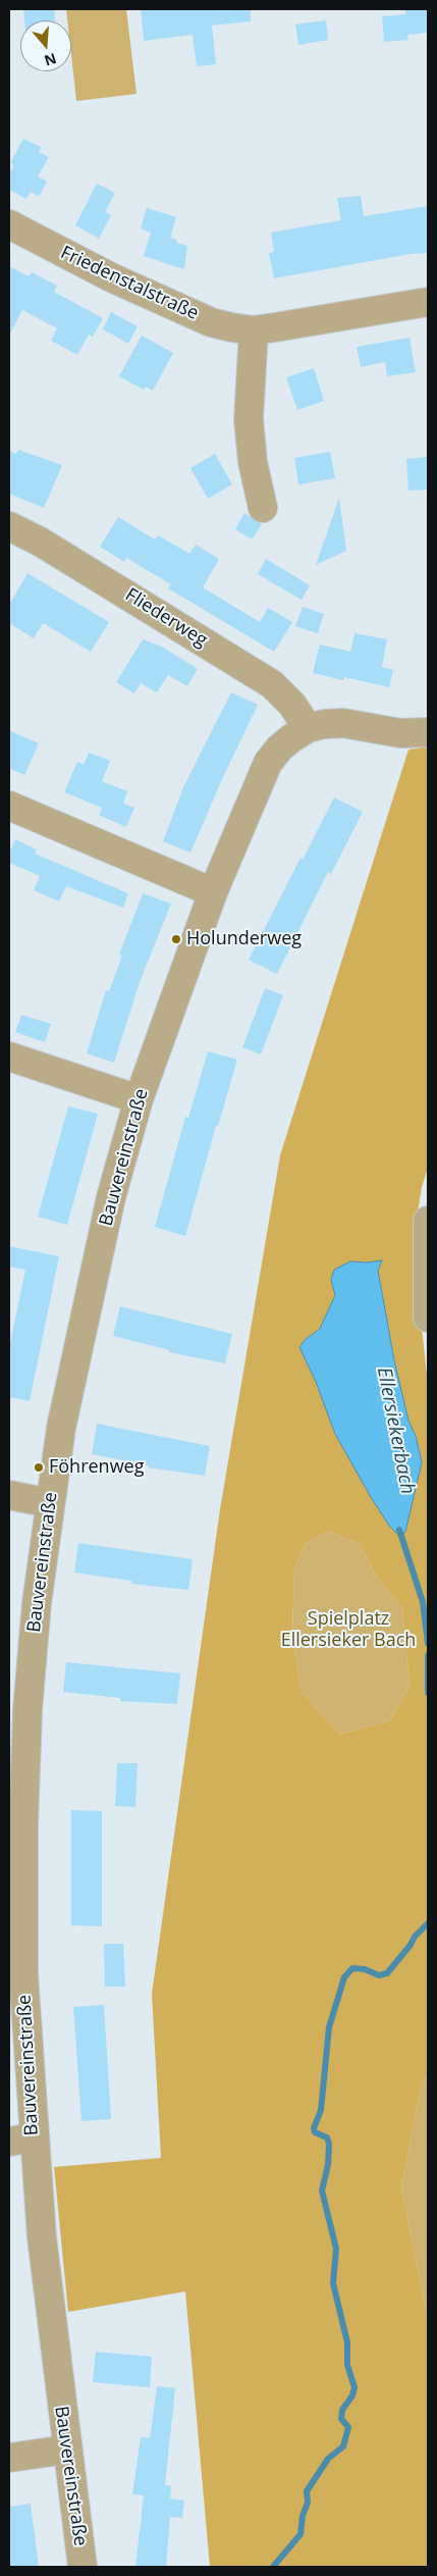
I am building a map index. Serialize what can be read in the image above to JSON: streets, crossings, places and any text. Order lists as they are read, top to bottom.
{
  "streets": {
    "street": ["Friedenstalstraße", "Fliederweg", "Bauvereinstraße"]
  },
  "crossings": [
    ["Fliederweg", "Bauvereinstraße"]
  ],
  "water": ["Ellersiekerbach"],
  "parks": ["Spielplatz Ellersieker Bach"],
  "places": ["Holunderweg", "Föhrenweg"],
  "north": "bottom"
}
